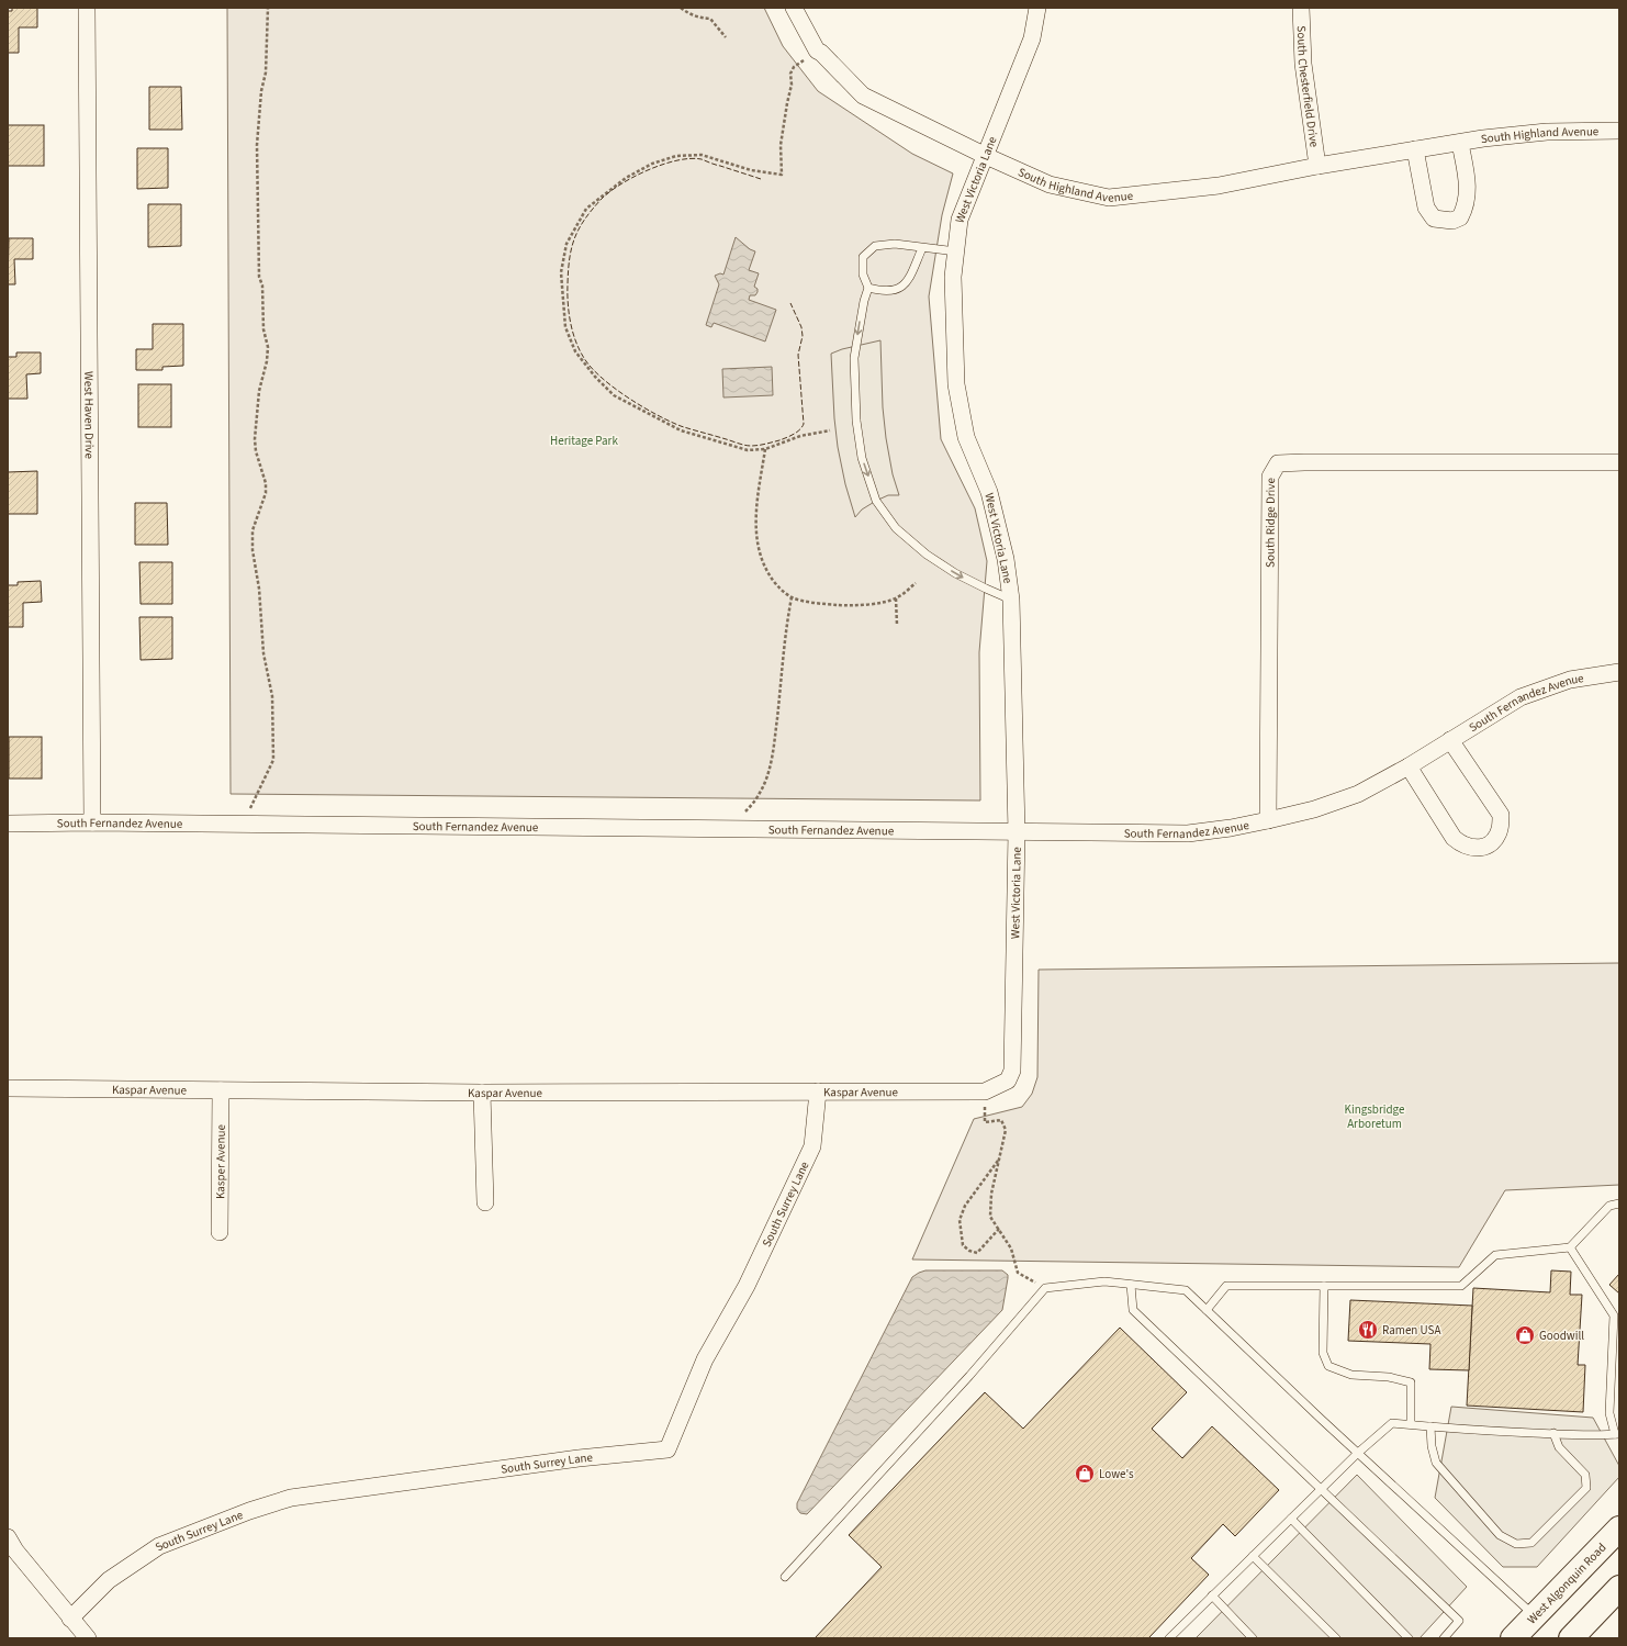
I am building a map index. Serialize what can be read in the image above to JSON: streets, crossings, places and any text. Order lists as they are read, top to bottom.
{
  "streets": {
    "main road": ["West Algonquin Road"],
    "street": [
      "South Chesterfield Drive",
      "South Highland Avenue",
      "West Victoria Lane",
      "West Haven Drive",
      "South Ridge Drive",
      "South Fernandez Avenue",
      "Kaspar Avenue",
      "Kasper Avenue",
      "South Surrey Lane"
    ]
  },
  "crossings": [
    ["South Chesterfield Drive", "South Highland Avenue"],
    ["South Highland Avenue", "West Victoria Lane"],
    ["West Victoria Lane", "South Fernandez Avenue"],
    ["West Victoria Lane", "Kaspar Avenue"],
    ["West Haven Drive", "South Fernandez Avenue"],
    ["South Ridge Drive", "South Fernandez Avenue"],
    ["Kaspar Avenue", "Kasper Avenue"],
    ["Kaspar Avenue", "South Surrey Lane"]
  ],
  "parks": ["Heritage Park", "Kingsbridge Arboretum"],
  "places": {
    "restaurant": ["Ramen USA"],
    "shop": ["Goodwill", "Lowe's"]
  }
}
